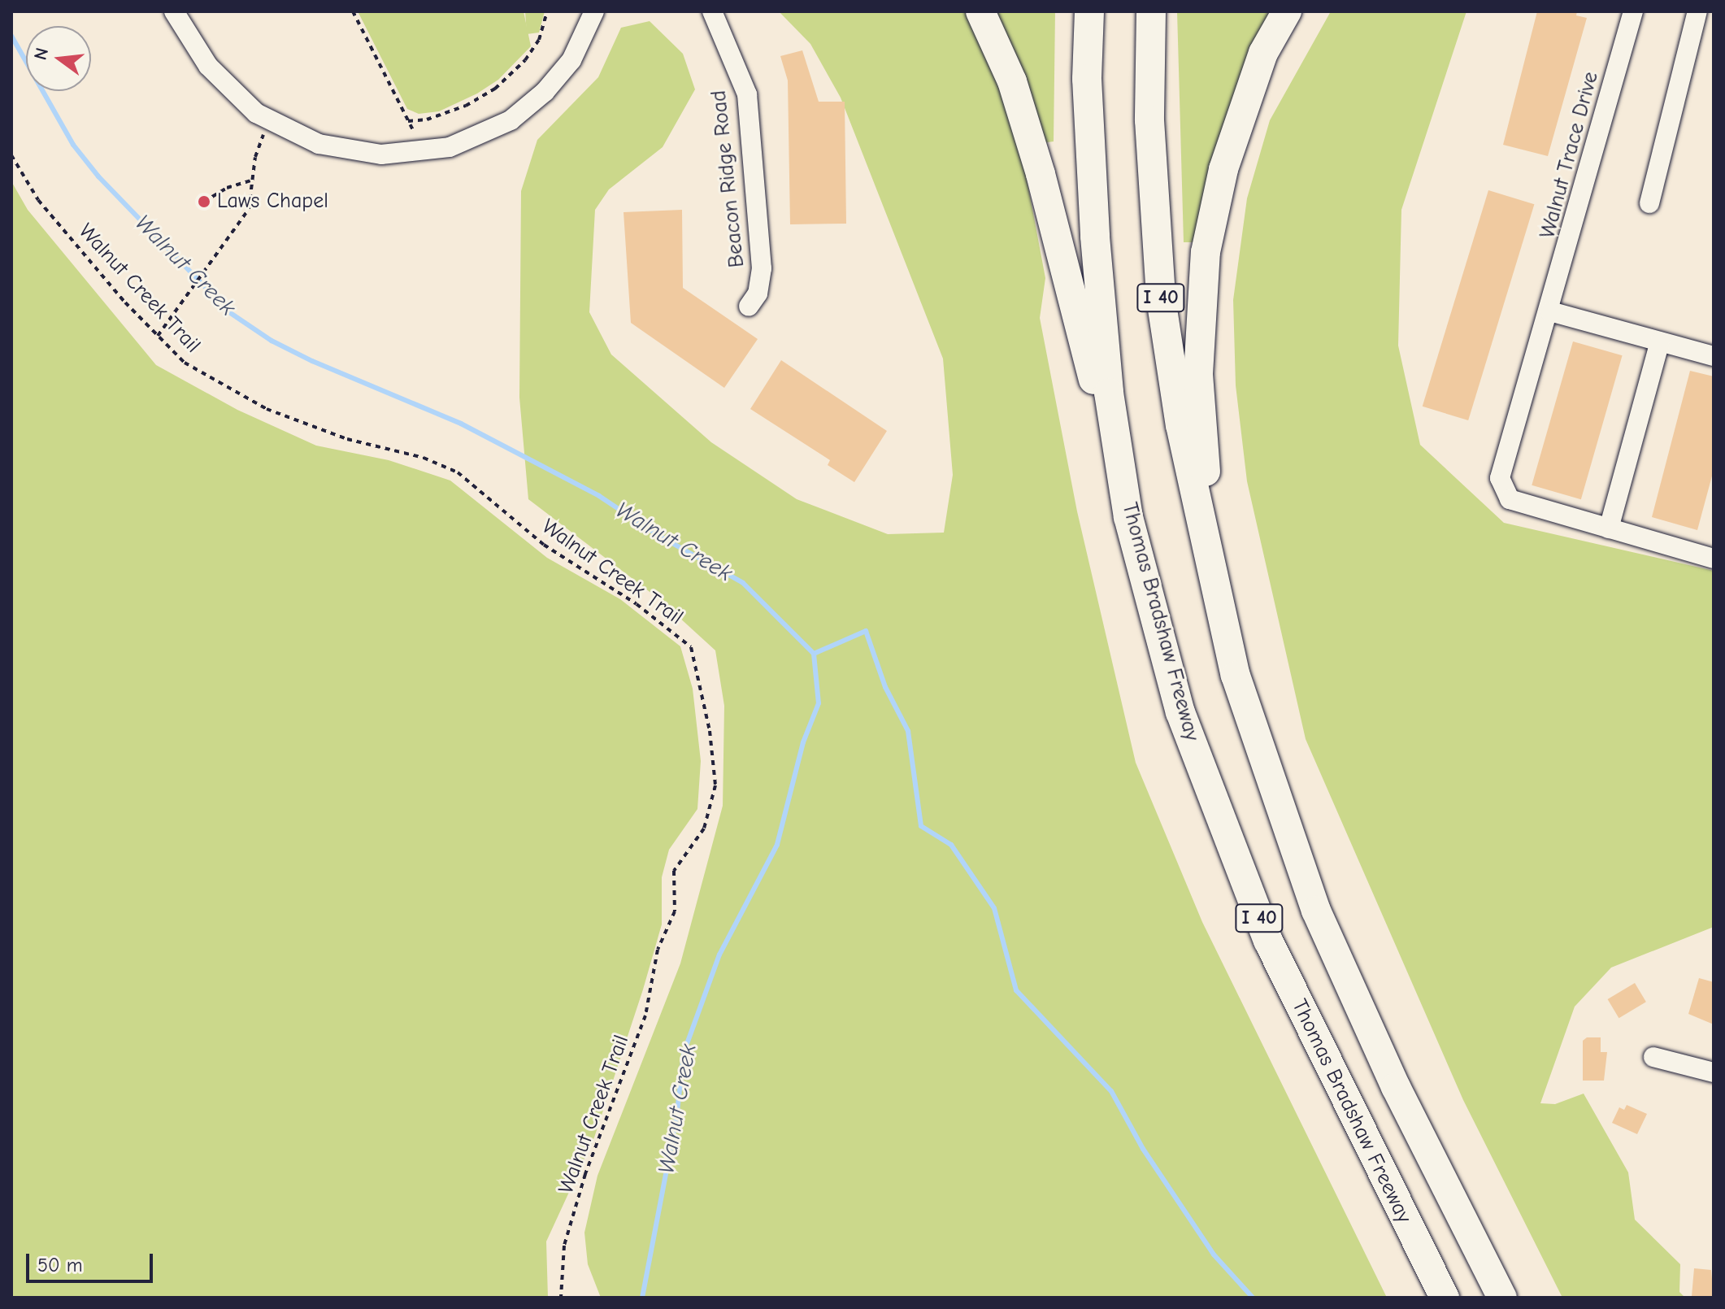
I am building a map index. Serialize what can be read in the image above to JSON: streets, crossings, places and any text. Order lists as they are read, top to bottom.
{
  "streets": {
    "highway": ["I 40", "Thomas Bradshaw Freeway"],
    "street": ["Walnut Trace Drive", "Beacon Ridge Road"],
    "path": ["Walnut Creek Trail"]
  },
  "water": ["Walnut Creek"],
  "places": ["Laws Chapel"],
  "scale_bar": "50 m",
  "north": "left"
}
